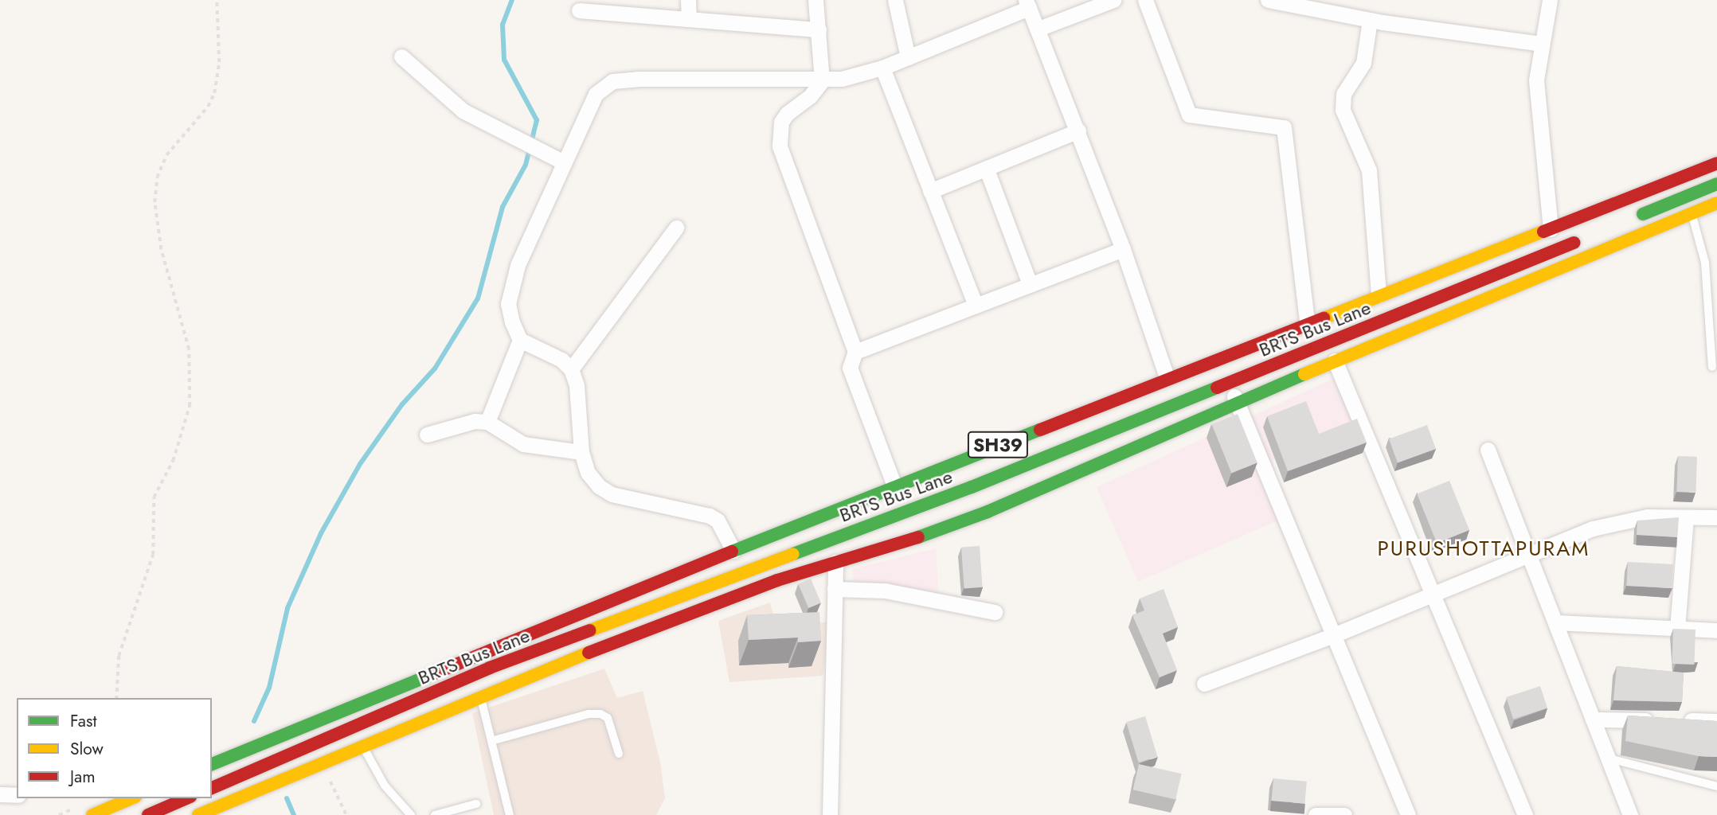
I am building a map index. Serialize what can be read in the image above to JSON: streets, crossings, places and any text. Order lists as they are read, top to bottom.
{
  "streets": {
    "main road": ["BRTS Bus Lane", "SH39"]
  },
  "districts": ["PURUSHOTTAPURAM"],
  "legend": ["Fast", "Slow", "Jam"]
}
